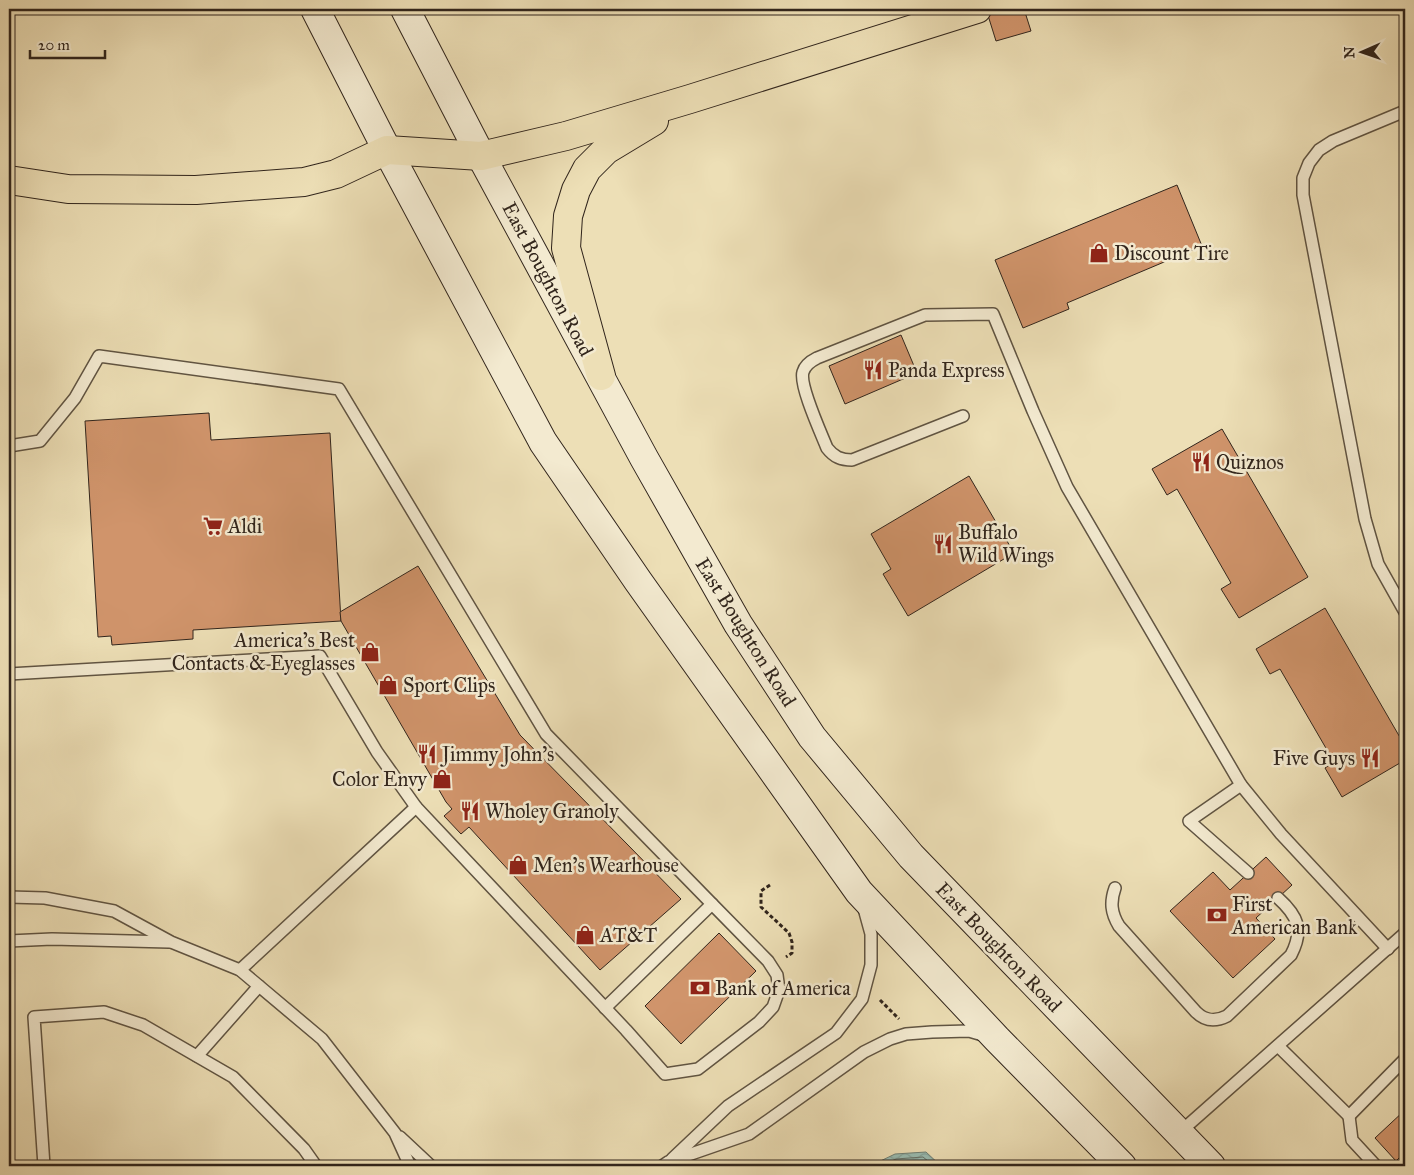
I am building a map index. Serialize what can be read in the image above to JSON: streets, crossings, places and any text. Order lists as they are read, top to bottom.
{
  "streets": {
    "main road": ["East Boughton Road"]
  },
  "places": {
    "shop": [
      "Discount Tire",
      "America's Best Contacts & Eyeglasses",
      "Sport Clips",
      "Color Envy",
      "Men's Wearhouse",
      "AT&T"
    ],
    "restaurant": [
      "Panda Express",
      "Quiznos",
      "Buffalo Wild Wings",
      "Jimmy John's",
      "Five Guys",
      "Wholey Granoly"
    ],
    "supermarket": ["Aldi"],
    "bank": ["First American Bank", "Bank of America"]
  },
  "scale_bar": "20 m",
  "north": "left"
}
